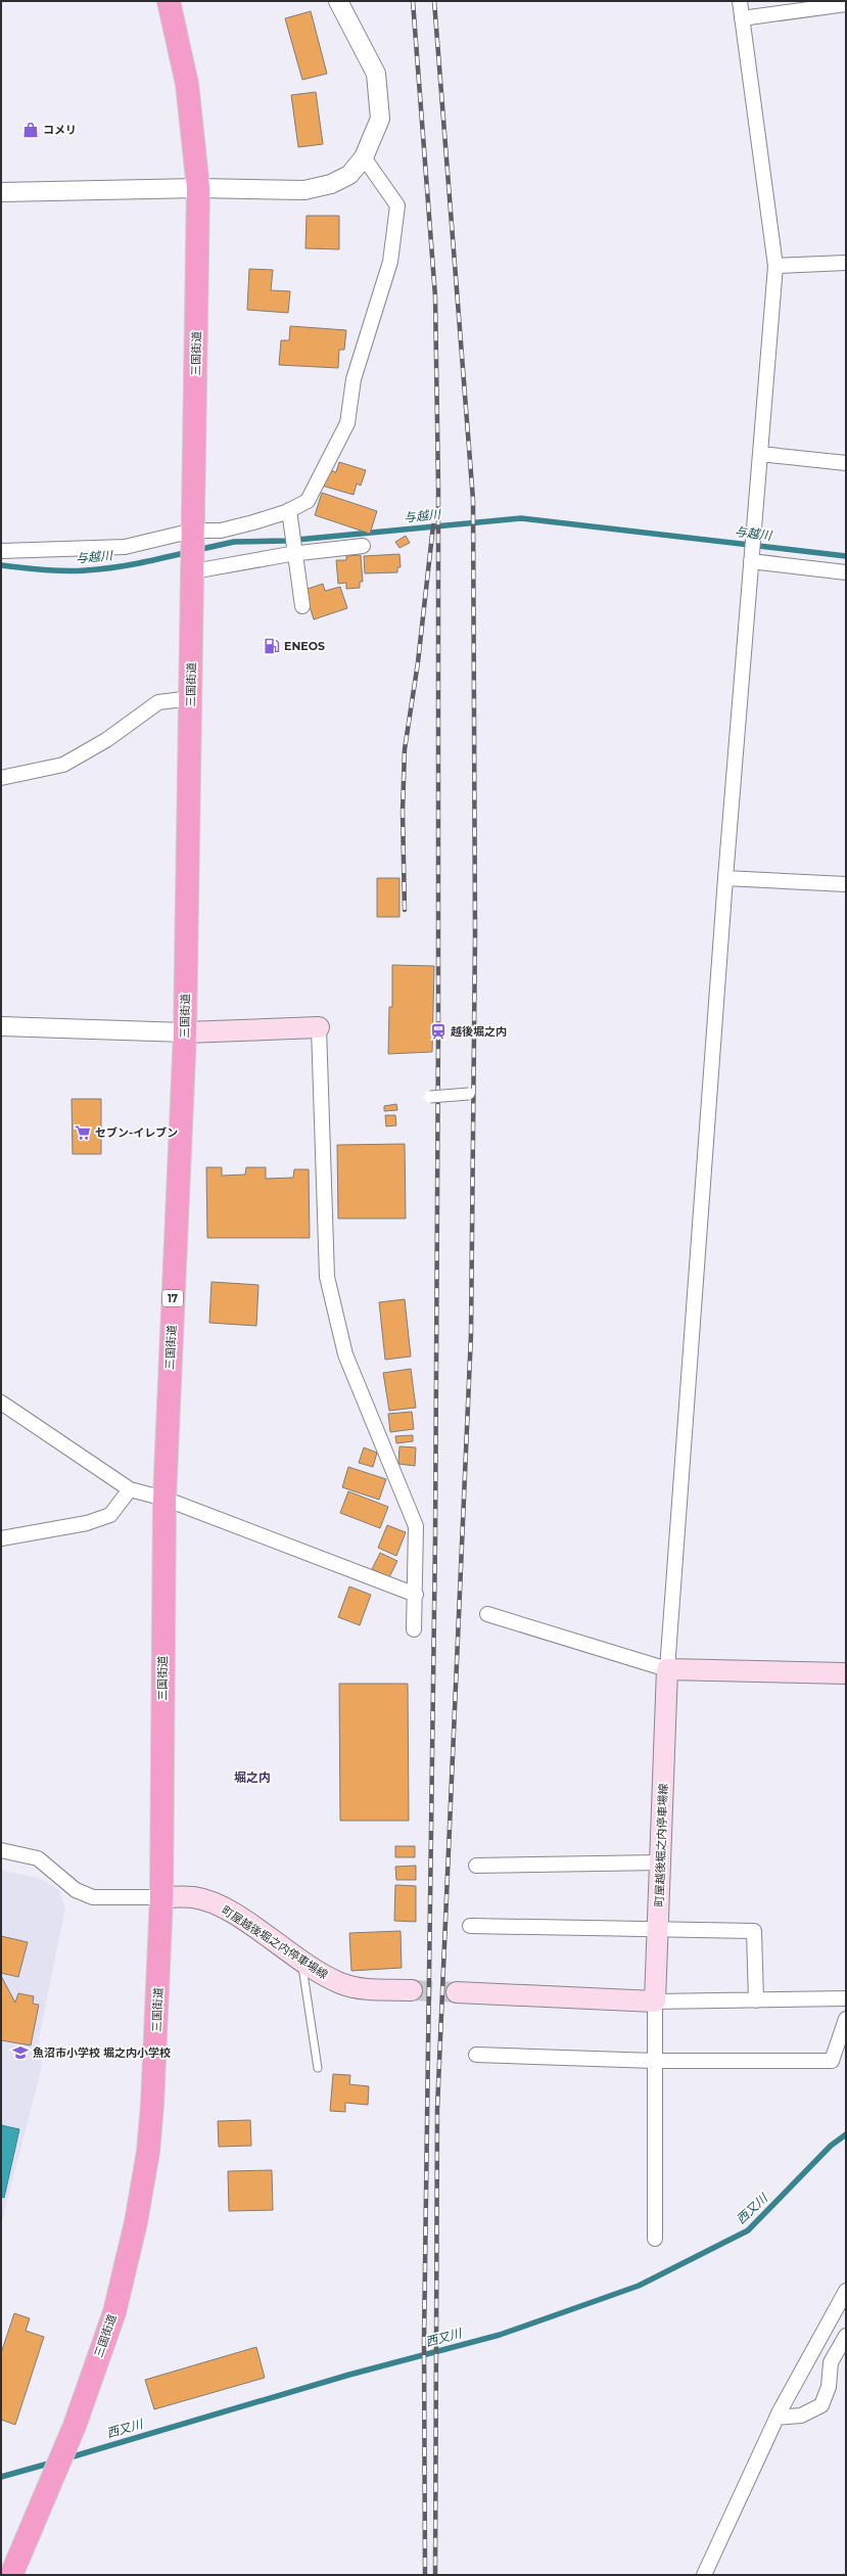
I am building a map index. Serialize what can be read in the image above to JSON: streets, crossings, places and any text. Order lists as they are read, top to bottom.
{
  "streets": {
    "highway": ["三国街道", "17"],
    "main road": ["町屋越後堀之内停車場線"]
  },
  "crossings": [
    ["三国街道", "町屋越後堀之内停車場線"]
  ],
  "districts": ["堀之内"],
  "water": ["与越川", "西又川"],
  "places": {
    "shop": ["コメリ"],
    "fuel station": ["ENEOS"],
    "station": ["越後堀之内"],
    "supermarket": ["セブン-イレブン"],
    "school or university": ["魚沼市小学校 堀之内小学校"]
  }
}
